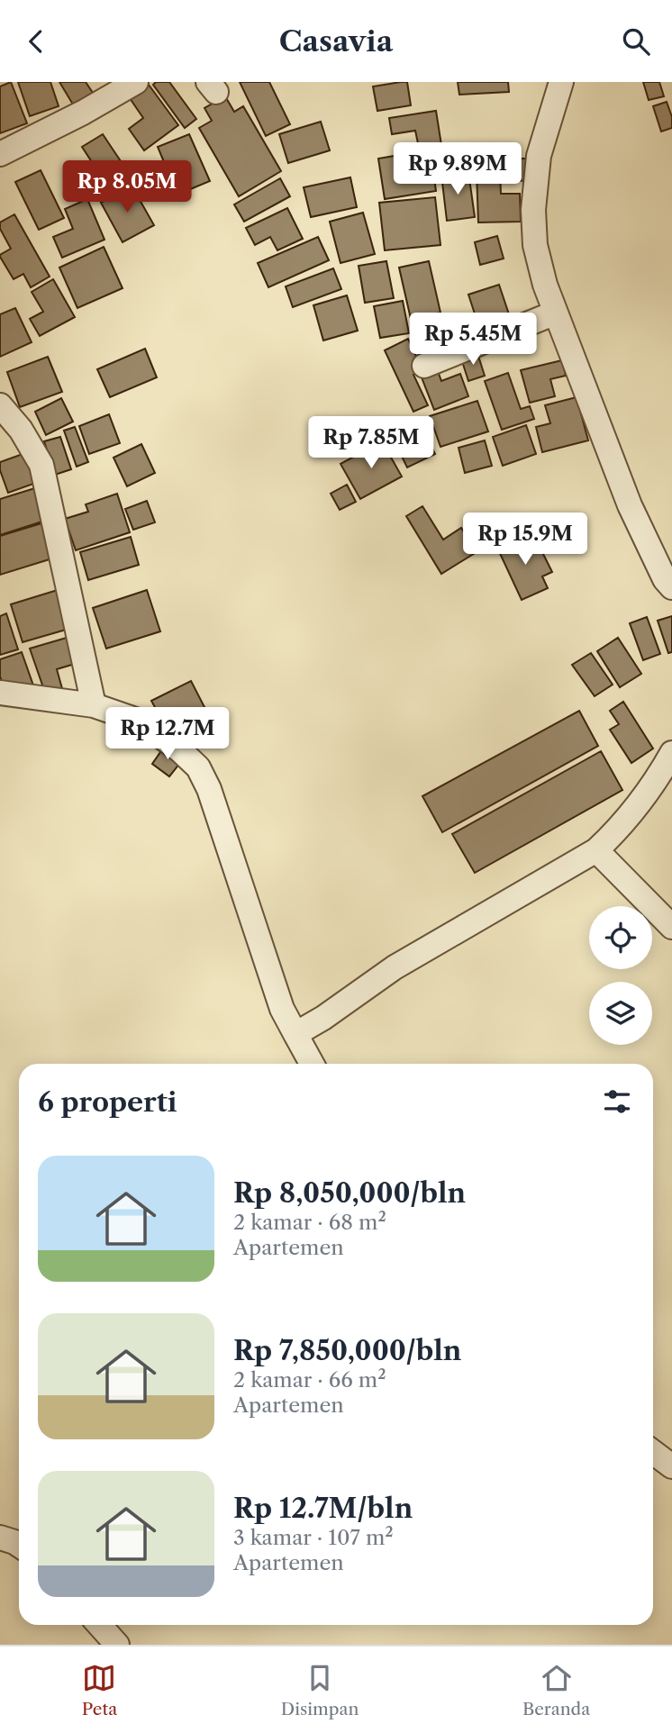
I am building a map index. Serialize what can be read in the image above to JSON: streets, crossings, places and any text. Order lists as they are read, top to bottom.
{
  "page": {
    "header": "Casavia",
    "price": [
      "Rp 9.89M",
      "Rp 8.05M",
      "Rp 5.45M",
      "Rp 7.85M",
      "Rp 15.9M",
      "Rp 12.7M"
    ],
    "heading": "6 properti",
    "list": [
      {
        "name": "Rp 8,050,000/bln",
        "note": "2 kamar · 68 m² · Apartemen"
      },
      {
        "name": "Rp 7,850,000/bln",
        "note": "2 kamar · 66 m² · Apartemen"
      },
      {
        "name": "Rp 12.7M/bln",
        "note": "3 kamar · 107 m² · Apartemen"
      }
    ],
    "tabs": ["Peta", "Disimpan", "Beranda"]
  }
}
